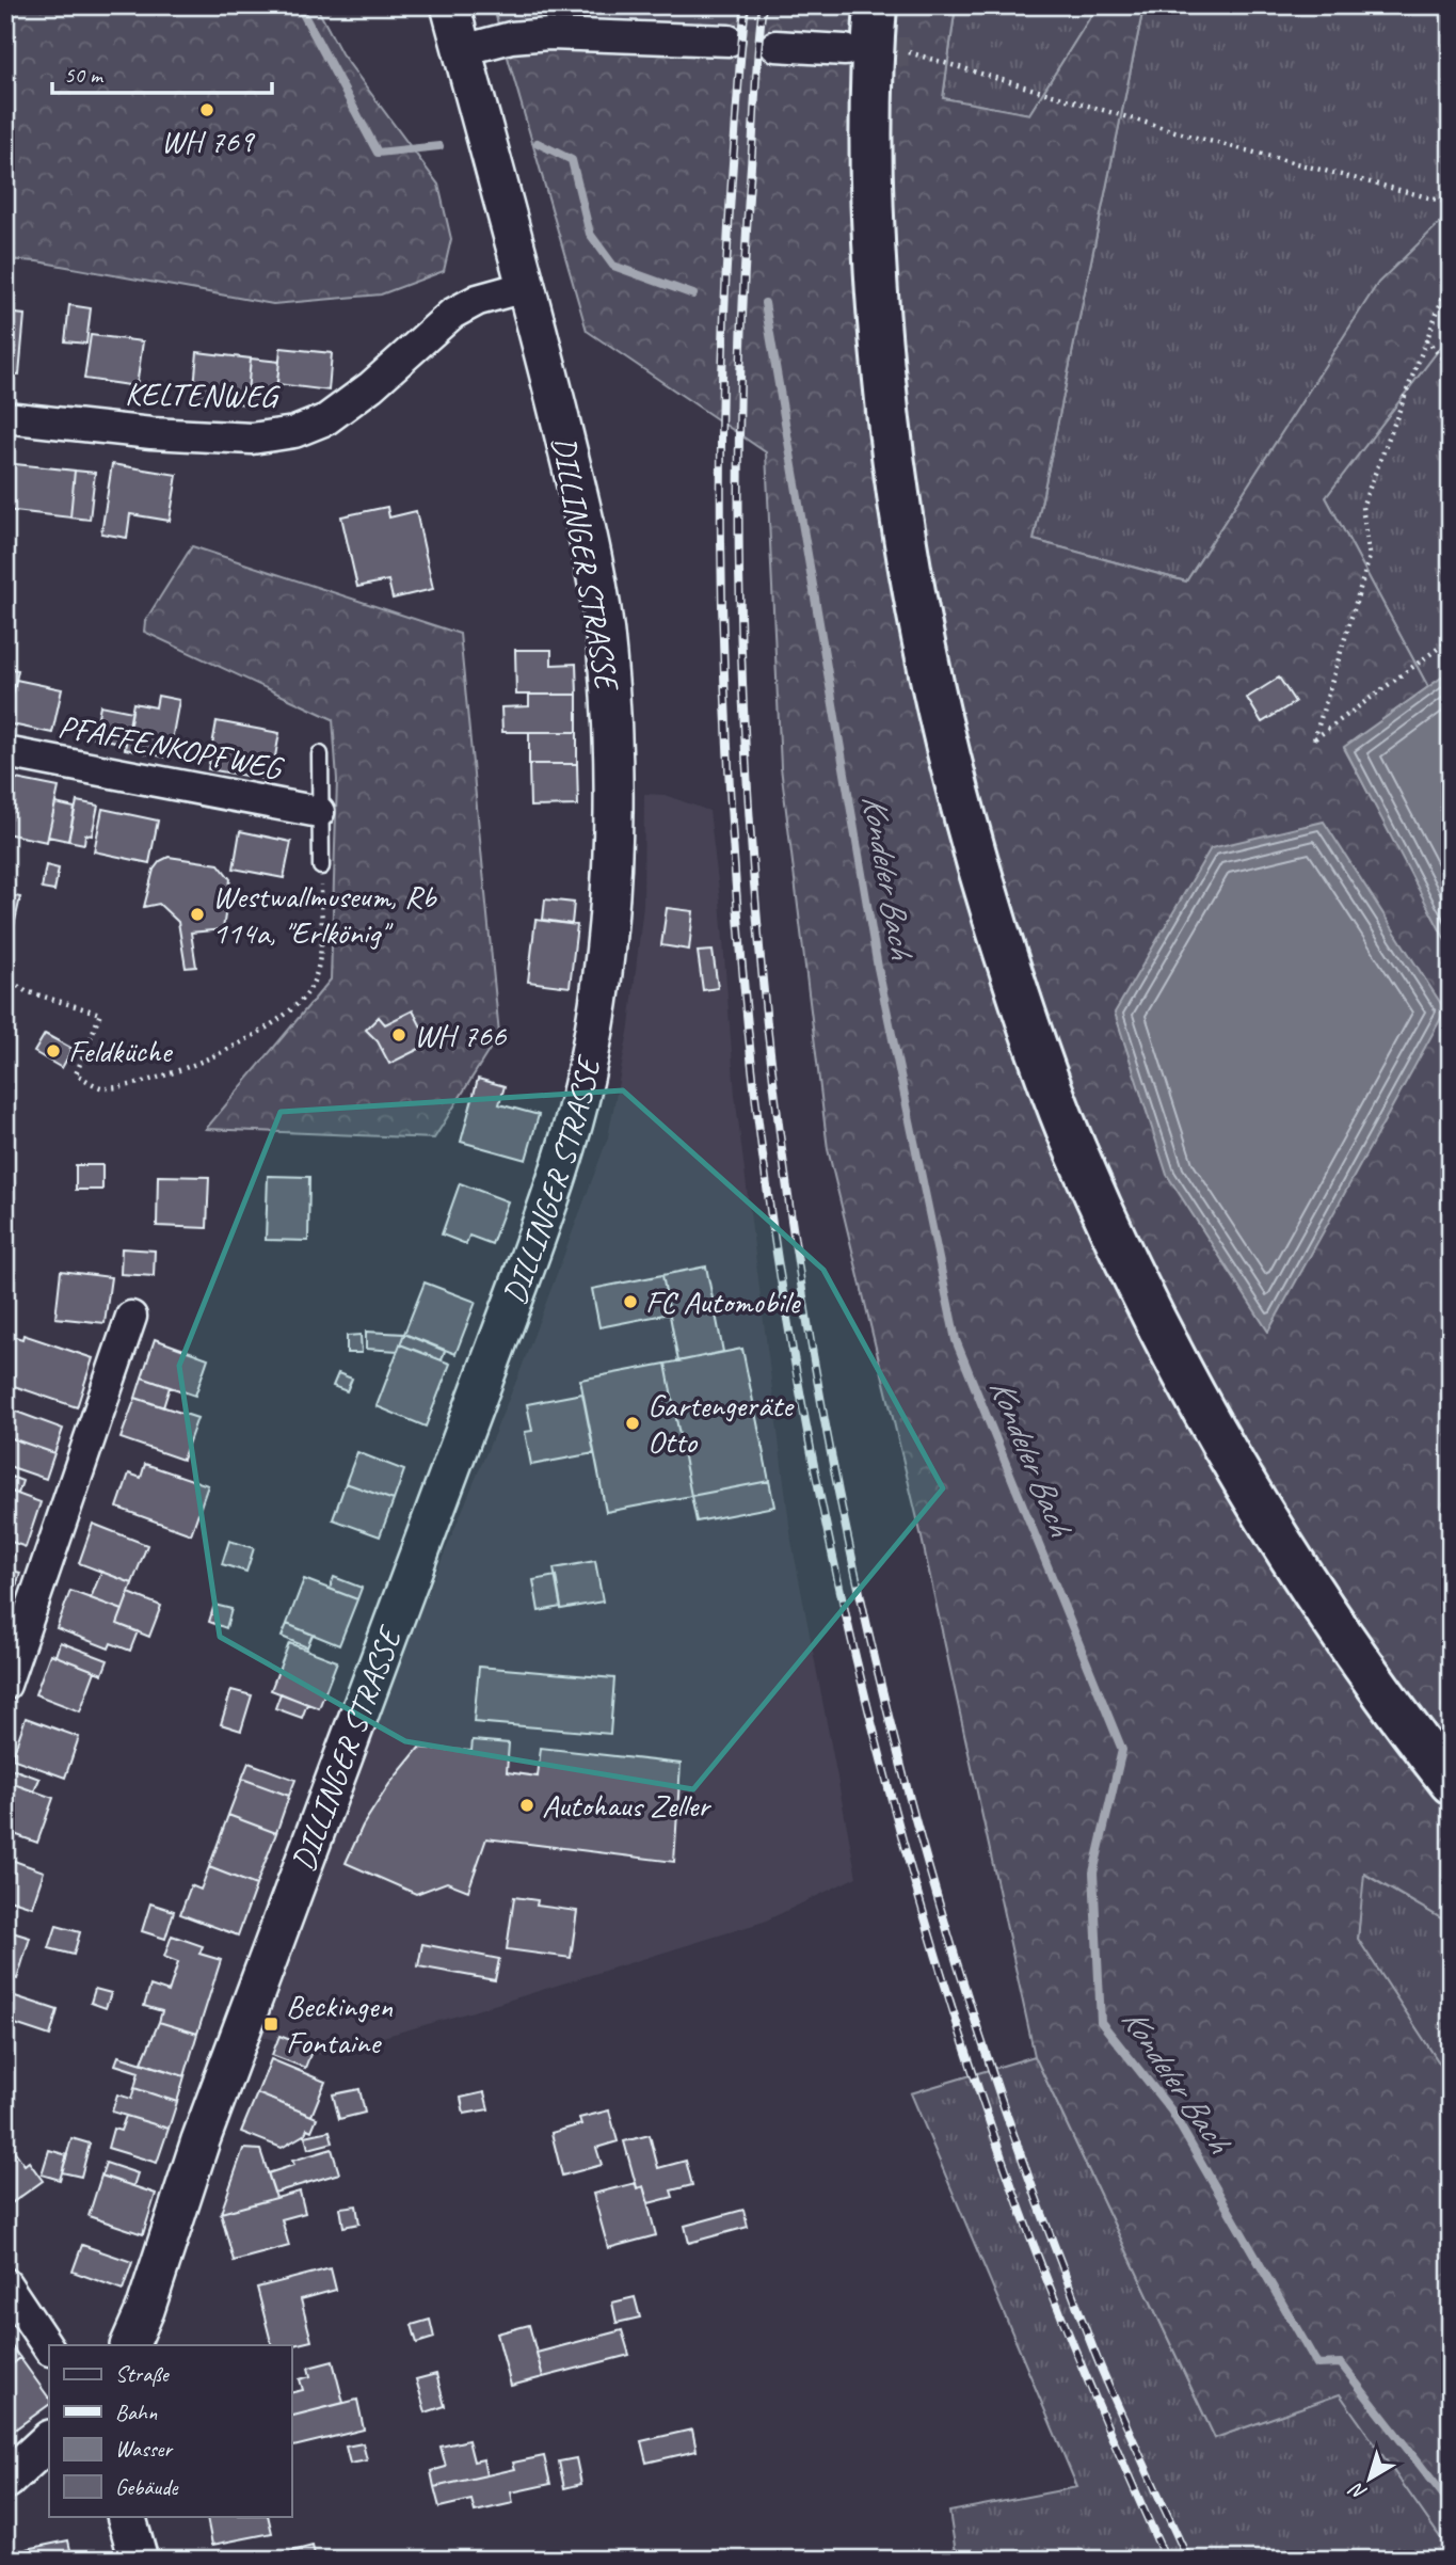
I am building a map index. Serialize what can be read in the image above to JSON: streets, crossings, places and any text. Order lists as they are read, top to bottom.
{
  "streets": {
    "street": ["KELTENWEG", "DILLINGER STRASSE", "PFAFFENKOPFWEG"]
  },
  "crossings": [
    ["KELTENWEG", "DILLINGER STRASSE"]
  ],
  "water": ["Kondeler Bach"],
  "places": {
    "other": [
      "WH 769",
      "Westwallmuseum, Rb 114a, \"Erlkönig\"",
      "WH 766",
      "Feldküche",
      "FC Automobile",
      "Gartengeräte Otto",
      "Autohaus Zeller"
    ],
    "transit": ["Beckingen Fontaine"]
  },
  "legend": [
    "Straße",
    "Bahn",
    "Wasser",
    "Gebäude"
  ],
  "scale_bar": "50 m",
  "north": "bottom left"
}
